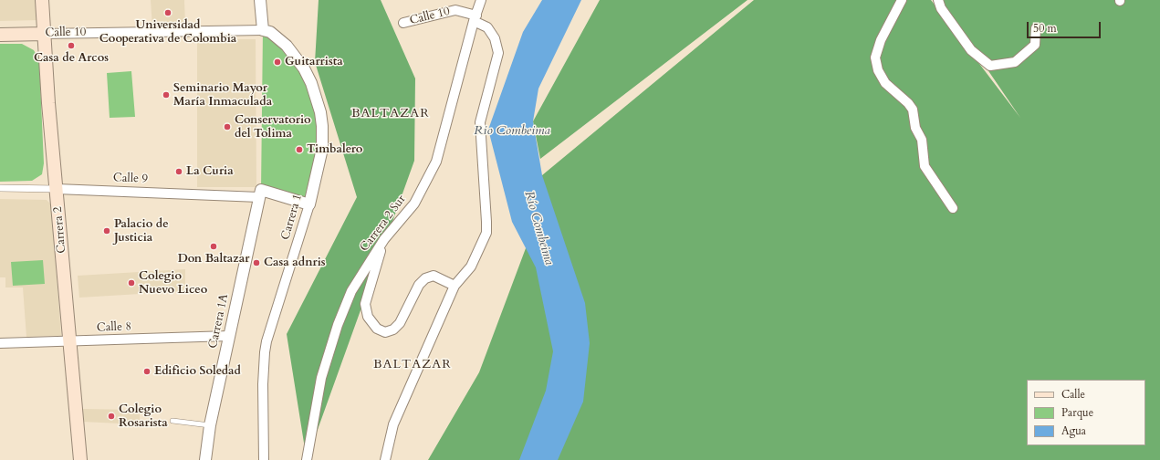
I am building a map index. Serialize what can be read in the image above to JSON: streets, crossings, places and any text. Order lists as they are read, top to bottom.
{
  "streets": {
    "main road": ["Calle 10", "Carrera 2"],
    "street": [
      "Calle 9",
      "Carrera 1",
      "Carrera 2 Sur",
      "Carrera 1A",
      "Calle 8"
    ]
  },
  "crossings": [
    ["Calle 10", "Carrera 1"],
    ["Calle 10", "Carrera 2 Sur"],
    ["Calle 10", "Carrera 2"],
    ["Calle 9", "Carrera 1"],
    ["Calle 9", "Carrera 2"],
    ["Calle 9", "Carrera 1A"],
    ["Carrera 2", "Calle 8"],
    ["Carrera 1A", "Calle 8"]
  ],
  "districts": ["BALTAZAR", "BALTAZAR"],
  "water": ["Rio Combeima", "Río Combeima"],
  "places": [
    "Universidad Cooperativa de Colombia",
    "Casa de Arcos",
    "Guitarrista",
    "Seminario Mayor María Inmaculada",
    "Conservatorio del Tolima",
    "Timbalero",
    "La Curia",
    "Palacio de Justicia",
    "Don Baltazar",
    "Casa adnris",
    "Colegio Nuevo Liceo",
    "Edificio Soledad",
    "Colegio Rosarista"
  ],
  "legend": ["Calle", "Parque", "Agua"],
  "scale_bar": "50 m"
}
